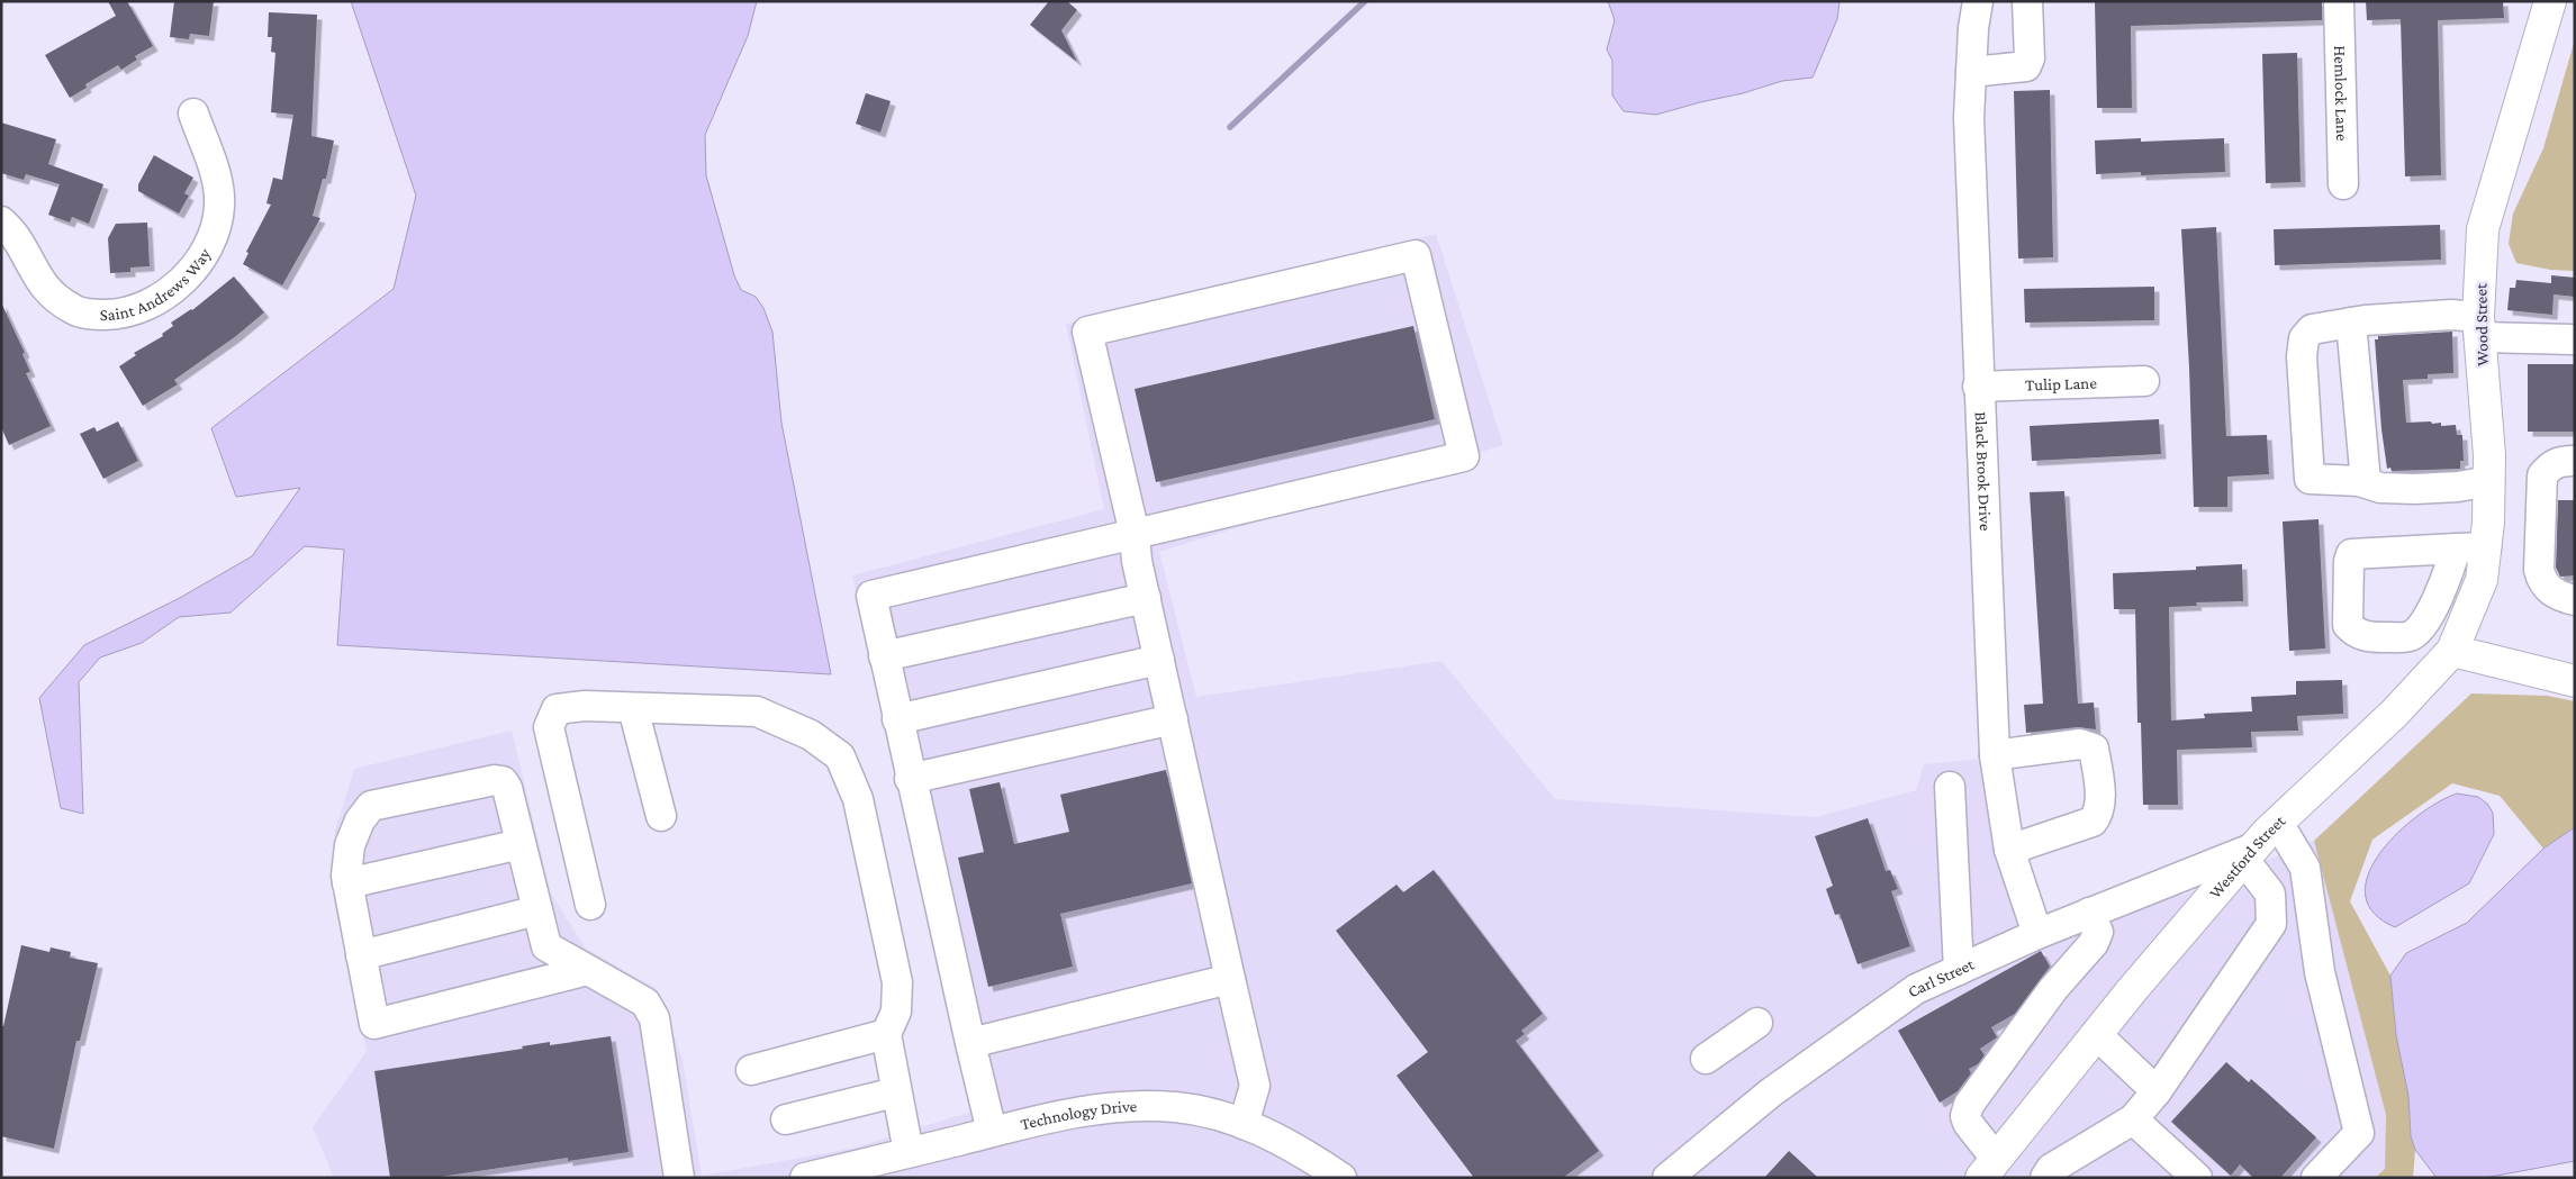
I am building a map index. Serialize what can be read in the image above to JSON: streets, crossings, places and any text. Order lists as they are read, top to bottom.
{
  "streets": {
    "main road": ["Wood Street", "Westford Street"],
    "street": [
      "Hemlock Lane",
      "Saint Andrews Way",
      "Tulip Lane",
      "Black Brook Drive",
      "Carl Street",
      "Technology Drive"
    ]
  },
  "crossings": [
    ["Wood Street", "Westford Street"],
    ["Tulip Lane", "Black Brook Drive"],
    ["Black Brook Drive", "Carl Street"],
    ["Westford Street", "Carl Street"]
  ]
}
